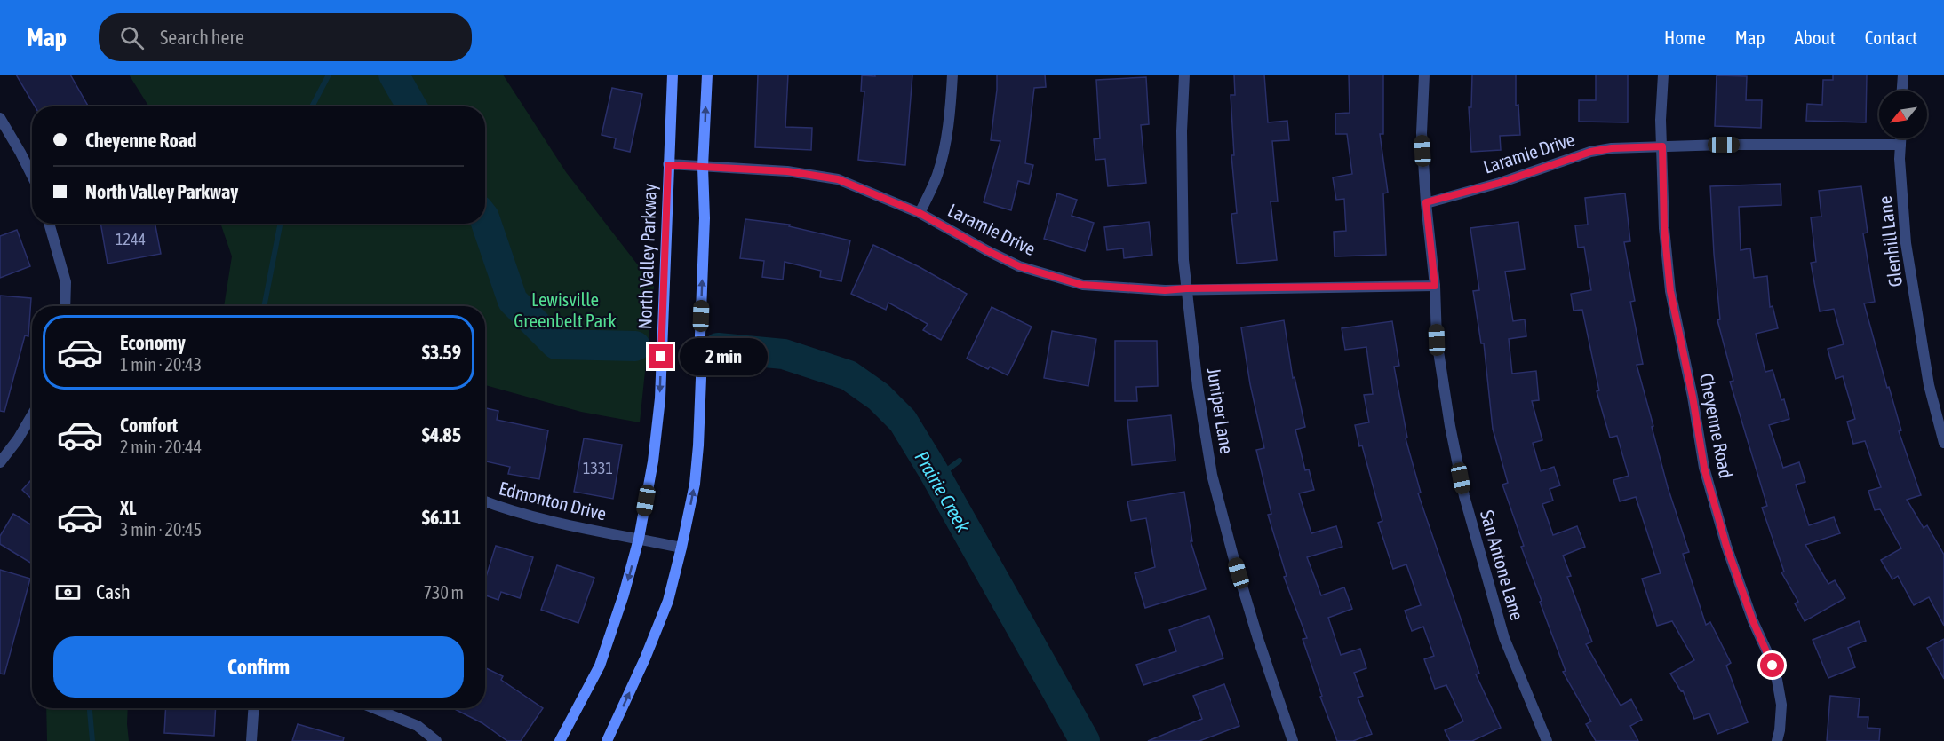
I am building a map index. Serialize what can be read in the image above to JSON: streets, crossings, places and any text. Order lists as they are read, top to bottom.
{
  "streets": {
    "street": [
      "Laramie Drive",
      "Glenhill Lane",
      "North Valley Parkway",
      "Juniper Lane",
      "Cheyenne Road",
      "Edmonton Drive",
      "San Antone Lane"
    ]
  },
  "crossings": [
    ["Laramie Drive", "Glenhill Lane"],
    ["Laramie Drive", "North Valley Parkway"],
    ["Laramie Drive", "Juniper Lane"],
    ["Laramie Drive", "Cheyenne Road"],
    ["Laramie Drive", "San Antone Lane"],
    ["North Valley Parkway", "Edmonton Drive"]
  ],
  "water": ["Prairie Creek"],
  "parks": ["Lewisville Greenbelt Park"],
  "house_numbers": ["1244", "1331"],
  "north": "bottom left",
  "page": {
    "header": "Map",
    "search": "Search here",
    "nav": [
      "Home",
      "Map",
      "About",
      "Contact"
    ],
    "banner": ["Cheyenne Road", "North Valley Parkway"],
    "list": [
      {
        "name": "Economy",
        "note": "1 min · 20:43",
        "value": "$3.59"
      },
      {
        "name": "Comfort",
        "note": "2 min · 20:44",
        "value": "$4.85"
      },
      {
        "name": "XL",
        "note": "3 min · 20:45",
        "value": "$6.11"
      }
    ],
    "bubble": "2 min",
    "pay": ["Cash", "730 m"],
    "buttons": "Confirm"
  }
}
